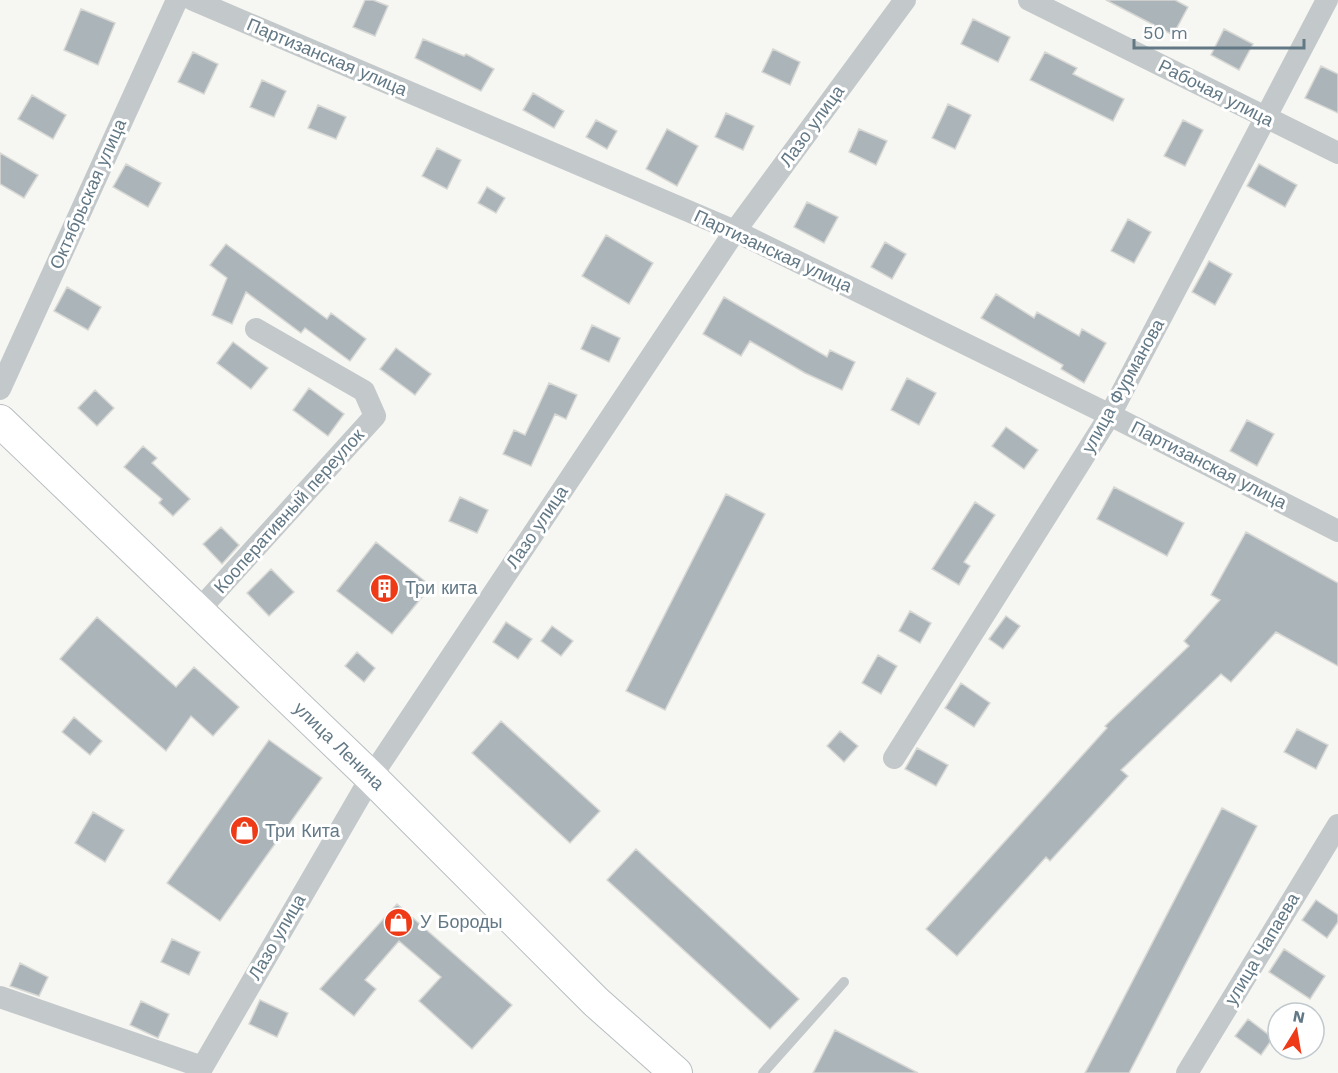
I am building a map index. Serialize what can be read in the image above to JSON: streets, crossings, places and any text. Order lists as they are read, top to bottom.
{
  "streets": {
    "main road": ["улица Ленина"],
    "street": [
      "Партизанская улица",
      "Рабочая улица",
      "Лазо улица",
      "Октябрьская улица",
      "улица Фурманова",
      "Кооперативный переулок",
      "улица Чапаева"
    ]
  },
  "crossings": [
    ["Партизанская улица", "Лазо улица"],
    ["Партизанская улица", "улица Фурманова"],
    ["Рабочая улица", "улица Фурманова"],
    ["Лазо улица", "улица Ленина"],
    ["Кооперативный переулок", "улица Ленина"]
  ],
  "places": {
    "building": ["Три кита"],
    "shop": ["Три Кита", "У Бороды"]
  },
  "scale_bar": "50 m",
  "north": "top"
}
